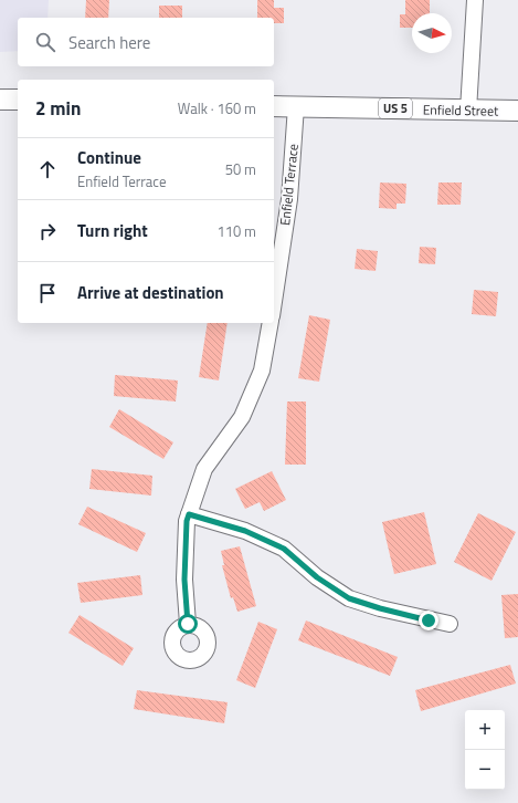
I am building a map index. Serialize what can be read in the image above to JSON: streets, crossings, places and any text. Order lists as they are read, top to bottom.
{
  "streets": {
    "main road": ["US 5", "Enfield Street"],
    "street": ["Enfield Terrace"]
  },
  "crossings": [
    ["Enfield Street", "Enfield Terrace"]
  ],
  "north": "right",
  "page": {
    "search": "Search here",
    "heading": ["2 min", "Walk · 160 m"],
    "list": [
      ["Continue", "Enfield Terrace", "50 m"],
      ["Turn right", "110 m"],
      "Arrive at destination"
    ],
    "map_buttons": ["+", "−"]
  }
}
